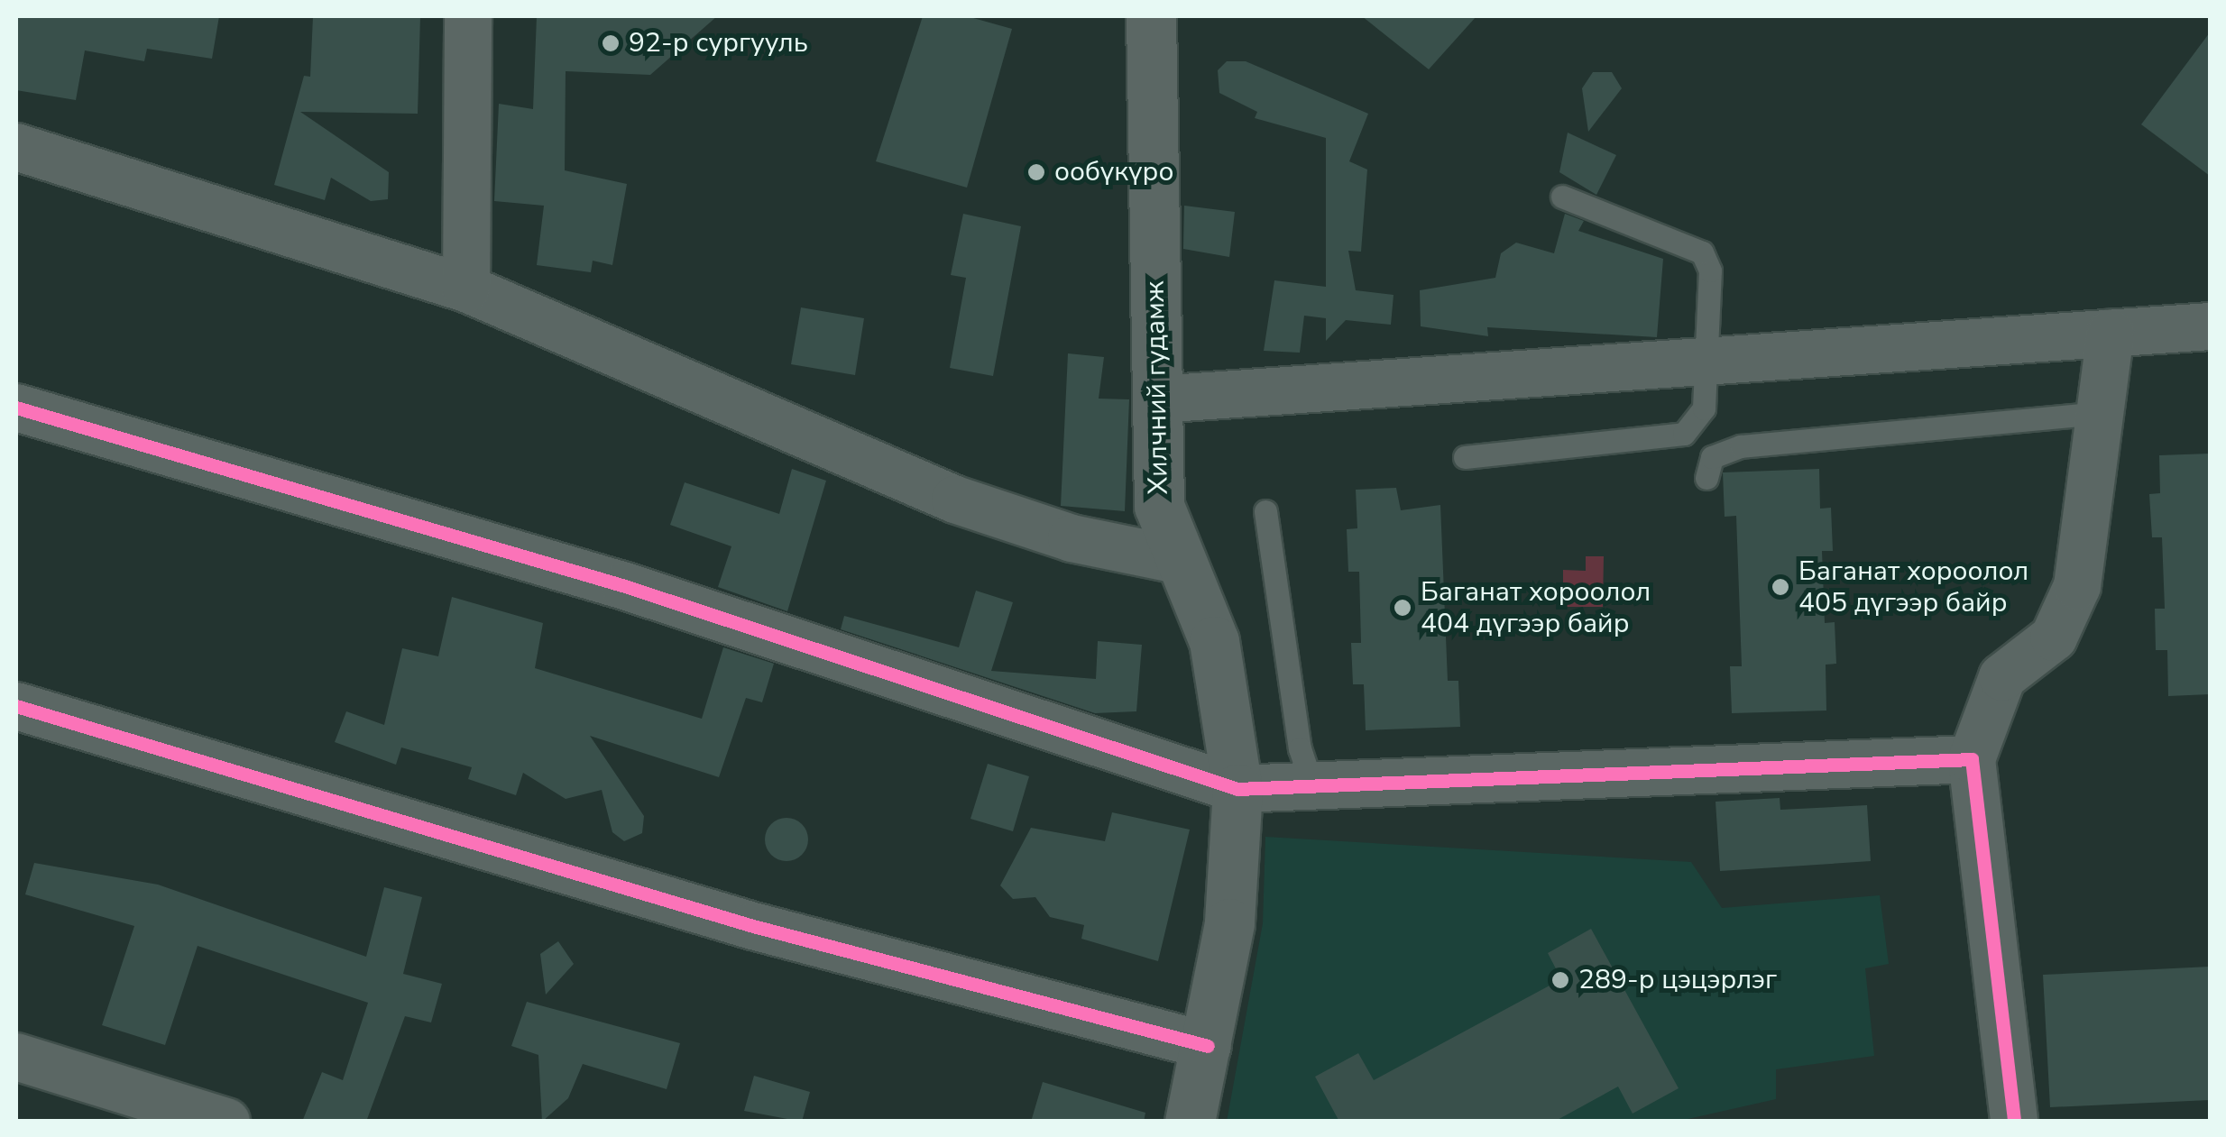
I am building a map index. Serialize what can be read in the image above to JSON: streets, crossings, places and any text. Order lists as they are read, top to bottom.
{
  "streets": {
    "main road": ["Хилчний гудамж"]
  },
  "places": [
    "92-р сургууль",
    "ообүкүро",
    "Баганат хороолол 405 дүгээр байр",
    "Баганат хороолол 404 дүгээр байр",
    "289-р цэцэрлэг"
  ]
}
